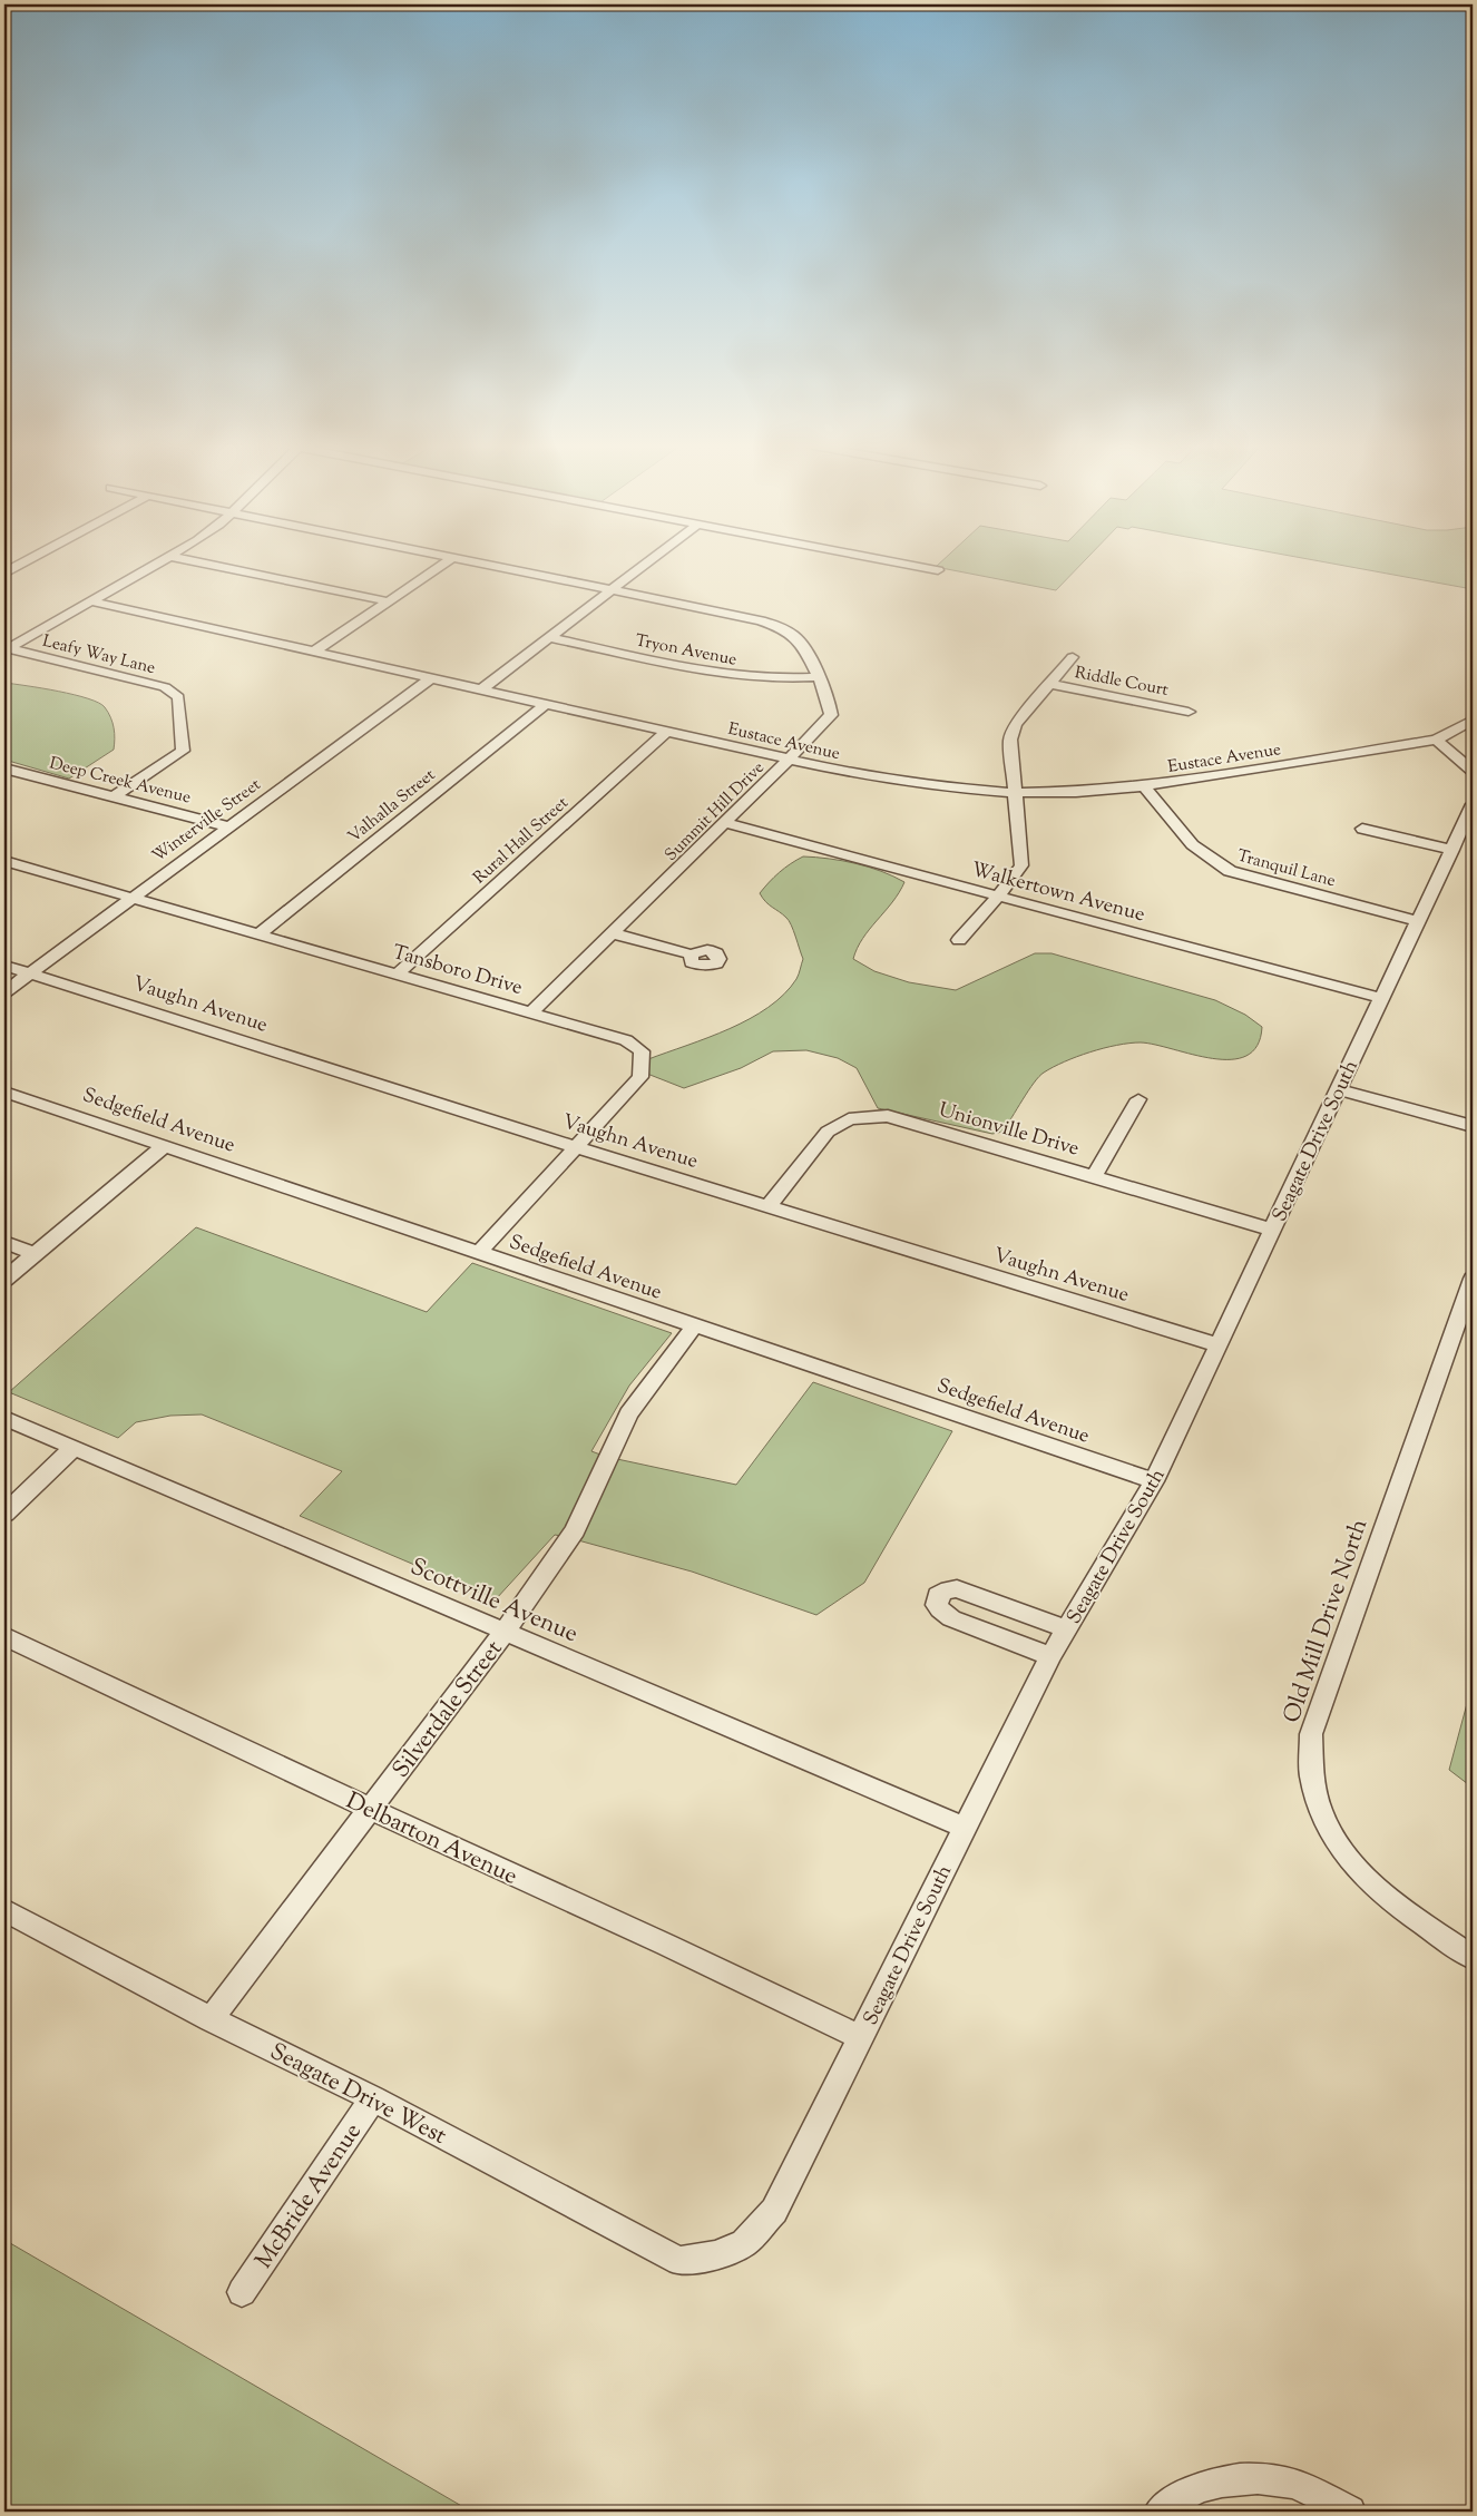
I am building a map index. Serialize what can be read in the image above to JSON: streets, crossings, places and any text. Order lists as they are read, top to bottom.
{
  "streets": {
    "street": [
      "Tryon Avenue",
      "Leafy Way Lane",
      "Riddle Court",
      "Eustace Avenue",
      "Deep Creek Avenue",
      "Valhalla Street",
      "Summit Hill Drive",
      "Winterville Street",
      "Rural Hall Street",
      "Tranquil Lane",
      "Walkertown Avenue",
      "Tansboro Drive",
      "Vaughn Avenue",
      "Sedgefield Avenue",
      "Unionville Drive",
      "Seagate Drive South",
      "Scottville Avenue",
      "Old Mill Drive North",
      "Silverdale Street",
      "Delbarton Avenue",
      "Seagate Drive West",
      "McBride Avenue"
    ]
  },
  "crossings": [
    ["Tryon Avenue", "Summit Hill Drive"],
    ["Leafy Way Lane", "Deep Creek Avenue"],
    ["Eustace Avenue", "Valhalla Street"],
    ["Eustace Avenue", "Summit Hill Drive"],
    ["Eustace Avenue", "Winterville Street"],
    ["Eustace Avenue", "Rural Hall Street"],
    ["Eustace Avenue", "Tranquil Lane"],
    ["Deep Creek Avenue", "Winterville Street"],
    ["Valhalla Street", "Tansboro Drive"],
    ["Summit Hill Drive", "Walkertown Avenue"],
    ["Summit Hill Drive", "Tansboro Drive"],
    ["Winterville Street", "Tansboro Drive"],
    ["Winterville Street", "Vaughn Avenue"],
    ["Rural Hall Street", "Tansboro Drive"],
    ["Tranquil Lane", "Seagate Drive South"],
    ["Walkertown Avenue", "Seagate Drive South"],
    ["Tansboro Drive", "Vaughn Avenue"],
    ["Tansboro Drive", "Sedgefield Avenue"],
    ["Vaughn Avenue", "Unionville Drive"],
    ["Vaughn Avenue", "Seagate Drive South"],
    ["Sedgefield Avenue", "Seagate Drive South"],
    ["Sedgefield Avenue", "Silverdale Street"],
    ["Unionville Drive", "Seagate Drive South"],
    ["Seagate Drive South", "Scottville Avenue"],
    ["Seagate Drive South", "Delbarton Avenue"],
    ["Seagate Drive South", "Seagate Drive West"],
    ["Scottville Avenue", "Silverdale Street"],
    ["Silverdale Street", "Delbarton Avenue"],
    ["Silverdale Street", "Seagate Drive West"],
    ["Seagate Drive West", "McBride Avenue"]
  ]
}
